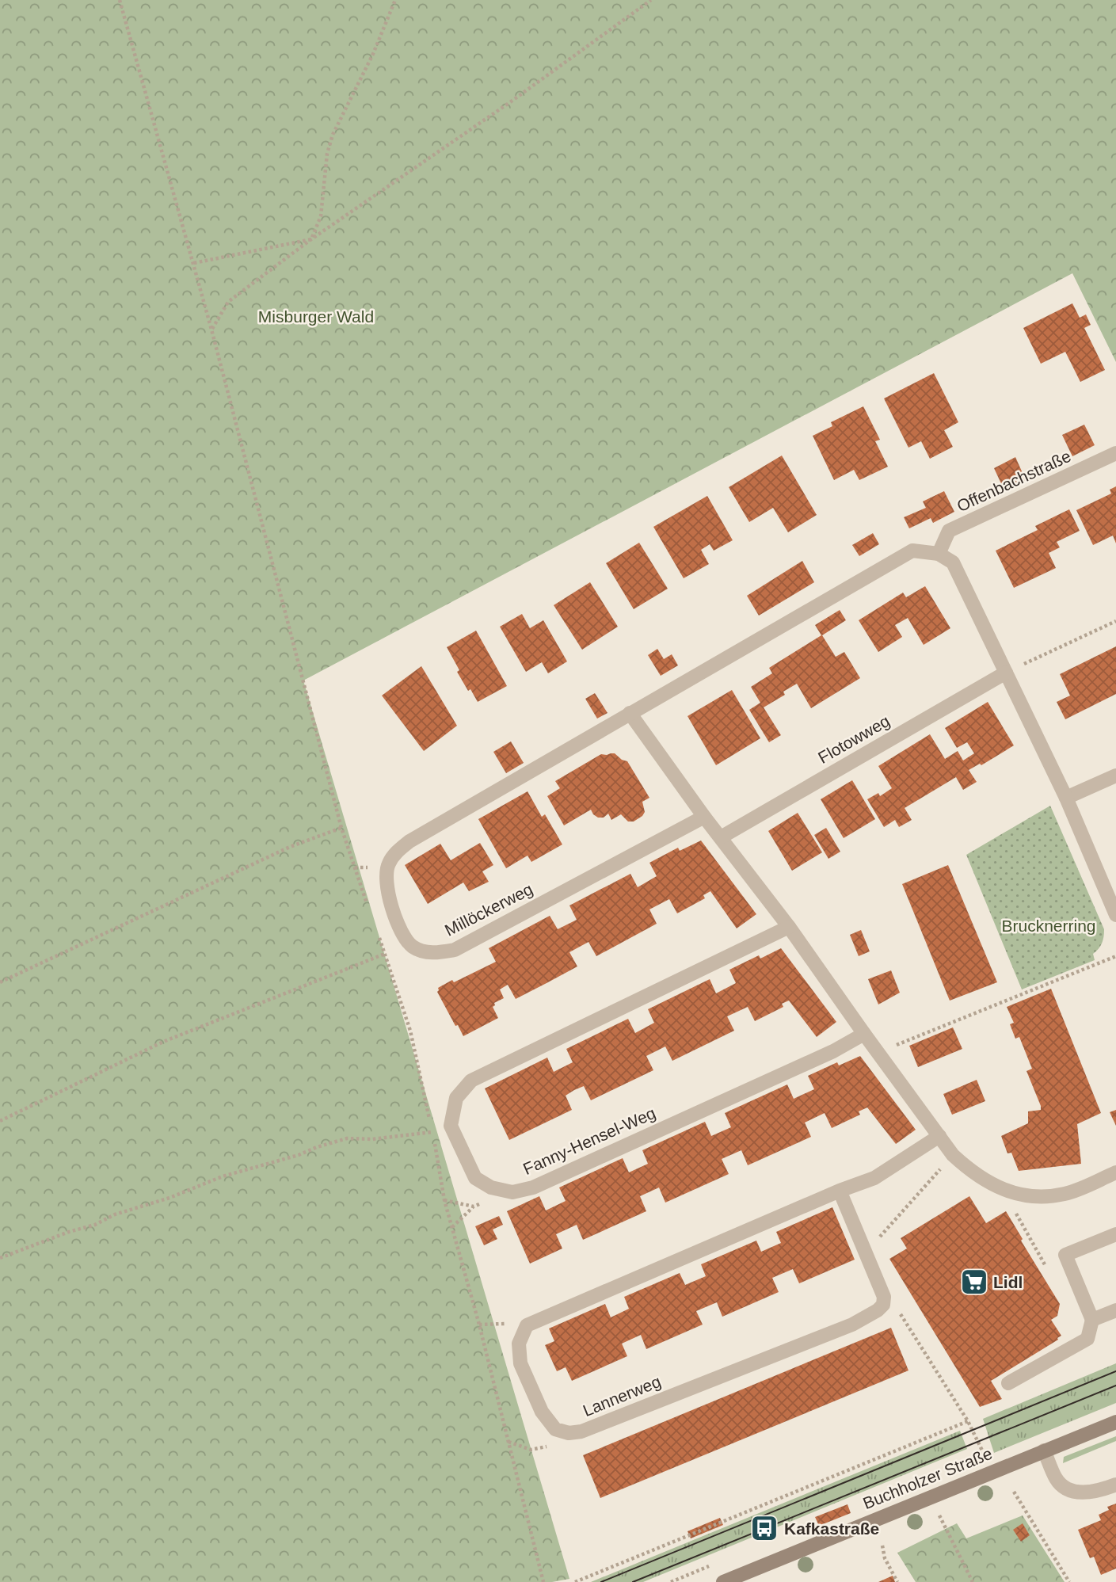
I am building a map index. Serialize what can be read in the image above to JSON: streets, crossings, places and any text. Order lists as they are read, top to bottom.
{
  "streets": {
    "main road": ["Buchholzer Straße"],
    "street": [
      "Offenbachstraße",
      "Flotowweg",
      "Millöckerweg",
      "Fanny-Hensel-Weg",
      "Lannerweg"
    ]
  },
  "parks": ["Misburger Wald", "Brucknerring"],
  "places": {
    "supermarket": ["Lidl"],
    "bus stop": ["Kafkastraße"]
  }
}
